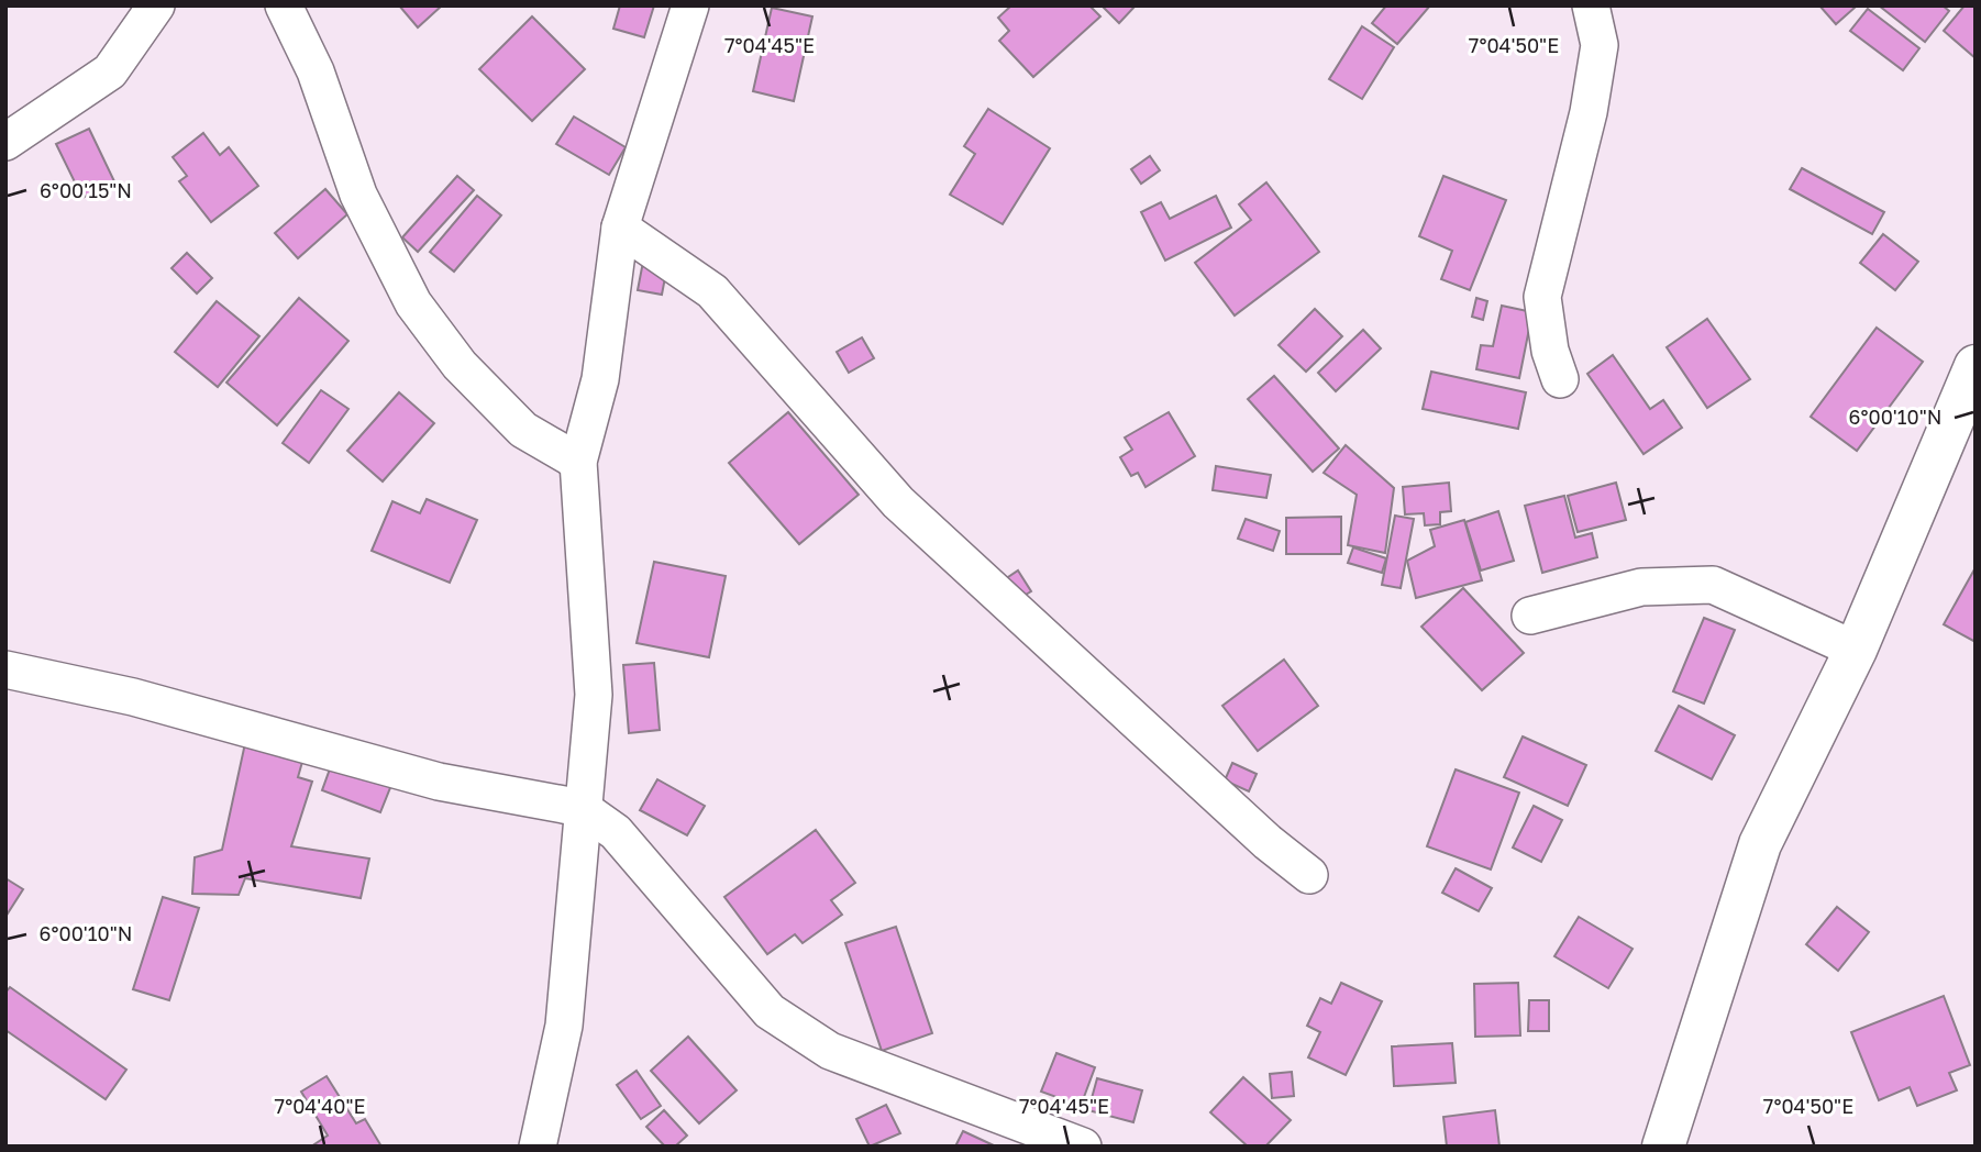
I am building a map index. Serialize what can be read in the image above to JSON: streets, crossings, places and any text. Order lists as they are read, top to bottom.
{
  "coordinates": [
    "7°04'45\"E",
    "7°04'50\"E",
    "6°00'15\"N",
    "6°00'10\"N",
    "7°04'40\"E"
  ]
}
